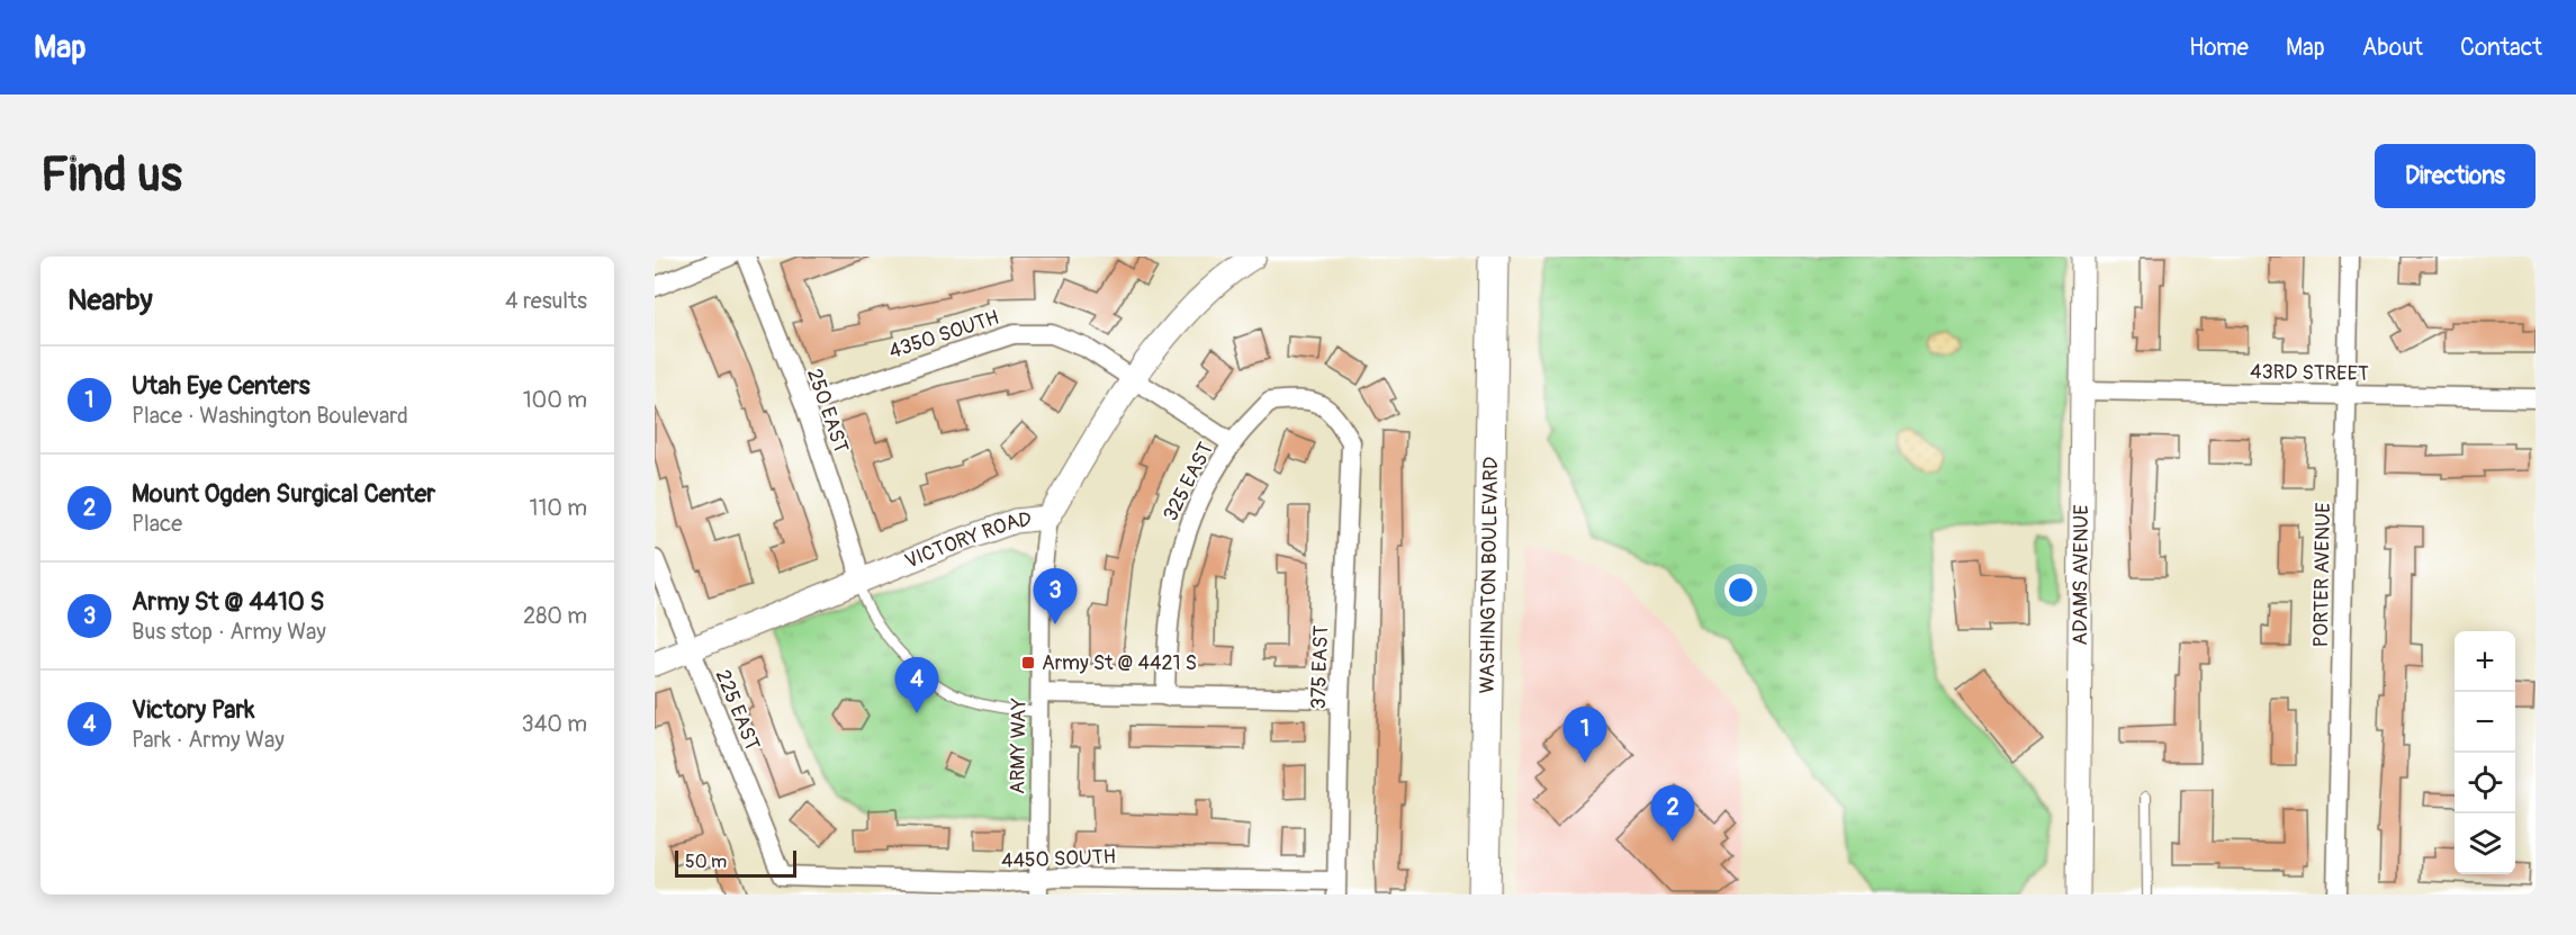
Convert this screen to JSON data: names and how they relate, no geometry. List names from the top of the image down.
{
  "streets": {
    "main road": ["WASHINGTON BOULEVARD"],
    "street": [
      "4350 SOUTH",
      "43RD STREET",
      "250 EAST",
      "325 EAST",
      "VICTORY ROAD",
      "PORTER AVENUE",
      "ADAMS AVENUE",
      "375 EAST",
      "225 EAST",
      "ARMY WAY",
      "4450 SOUTH"
    ]
  },
  "crossings": [
    ["4350 SOUTH", "250 EAST"],
    ["4350 SOUTH", "325 EAST"],
    ["4350 SOUTH", "VICTORY ROAD"],
    ["43RD STREET", "PORTER AVENUE"],
    ["43RD STREET", "ADAMS AVENUE"],
    ["250 EAST", "VICTORY ROAD"],
    ["325 EAST", "375 EAST"],
    ["VICTORY ROAD", "225 EAST"],
    ["VICTORY ROAD", "ARMY WAY"],
    ["375 EAST", "4450 SOUTH"],
    ["225 EAST", "4450 SOUTH"],
    ["ARMY WAY", "4450 SOUTH"]
  ],
  "places": {
    "transit": ["Army St @ 4421 S"]
  },
  "scale_bar": "50 m",
  "page": {
    "header": "Map",
    "nav": [
      "Home",
      "Map",
      "About",
      "Contact"
    ],
    "buttons": "Directions",
    "title": "Find us",
    "heading": ["Nearby", "4 results"],
    "list": [
      {
        "mark": "1",
        "name": "Utah Eye Centers",
        "note": "Place · Washington Boulevard",
        "value": "100 m"
      },
      {
        "mark": "2",
        "name": "Mount Ogden Surgical Center",
        "note": "Place",
        "value": "110 m"
      },
      {
        "mark": "3",
        "name": "Army St @ 4410 S",
        "note": "Bus stop · Army Way",
        "value": "280 m"
      },
      {
        "mark": "4",
        "name": "Victory Park",
        "note": "Park · Army Way",
        "value": "340 m"
      }
    ],
    "pins": [
      "3",
      "4",
      "1",
      "2"
    ],
    "map_buttons": ["+", "−"],
    "scale": "50 m"
  }
}
